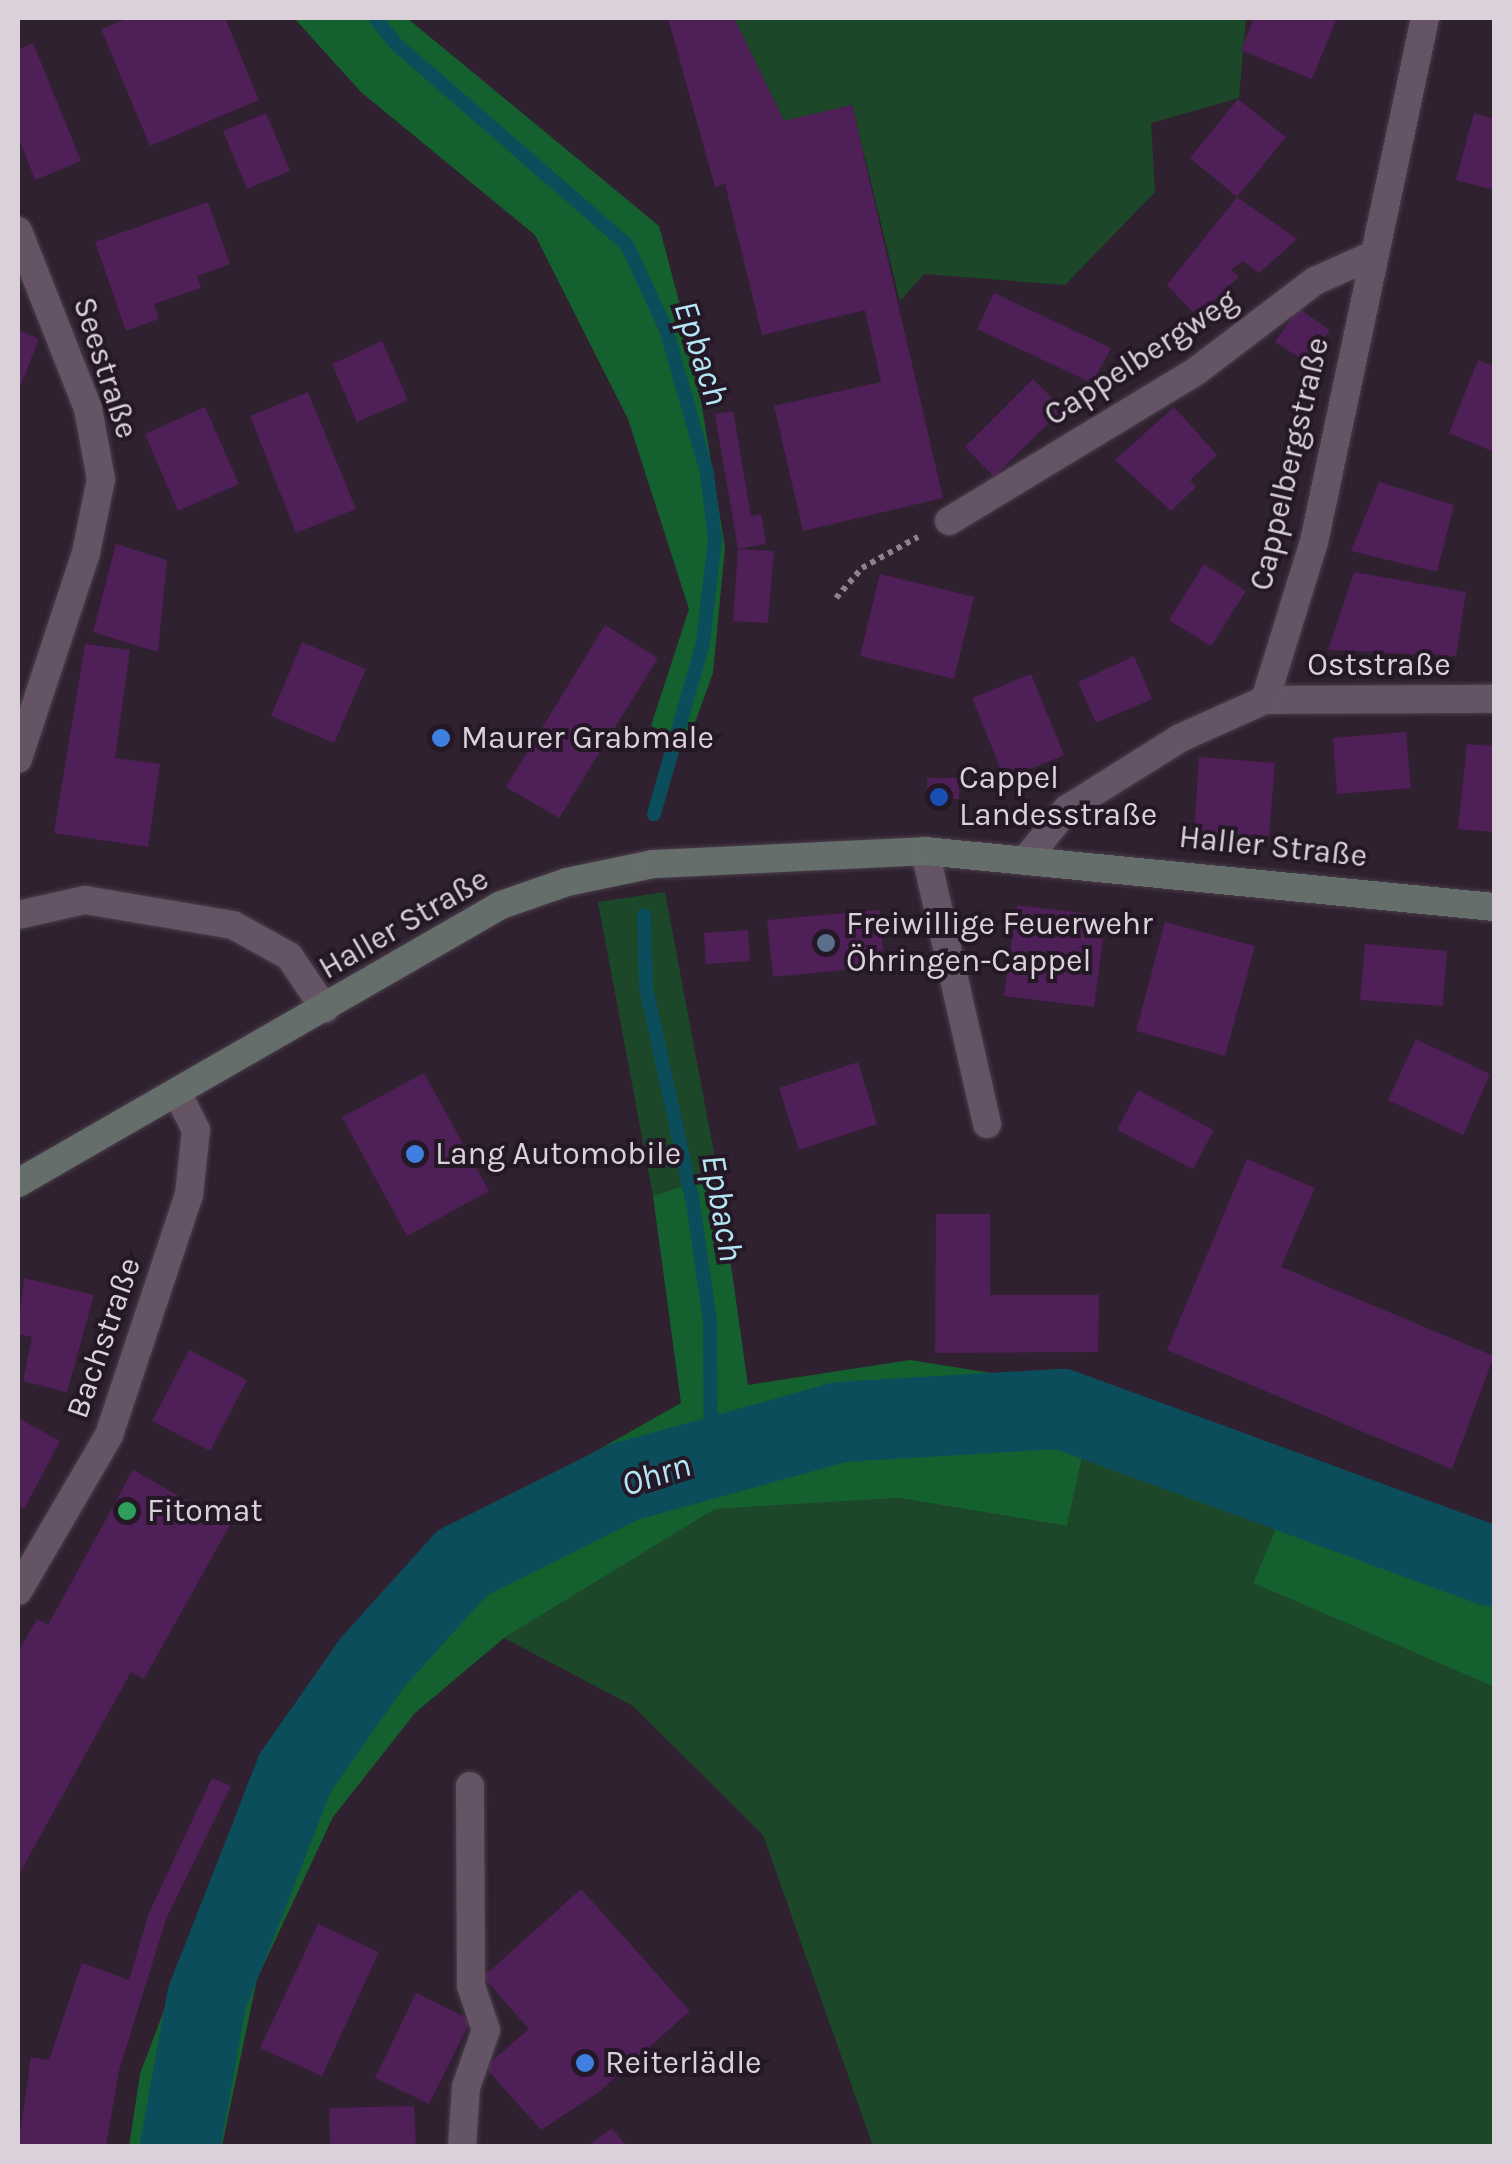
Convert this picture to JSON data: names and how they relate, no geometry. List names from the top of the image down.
{
  "streets": {
    "main road": ["Haller Straße"],
    "street": [
      "Cappelbergweg",
      "Seestraße",
      "Cappelbergstraße",
      "Oststraße",
      "Bachstraße"
    ]
  },
  "crossings": [
    ["Cappelbergweg", "Cappelbergstraße"],
    ["Cappelbergstraße", "Oststraße"],
    ["Haller Straße", "Bachstraße"]
  ],
  "water": ["Epbach", "Ohrn"],
  "places": [
    "Maurer Grabmale",
    "Cappel Landesstraße",
    "Freiwillige Feuerwehr Öhringen-Cappel",
    "Lang Automobile",
    "Fitomat",
    "Reiterlädle"
  ]
}
